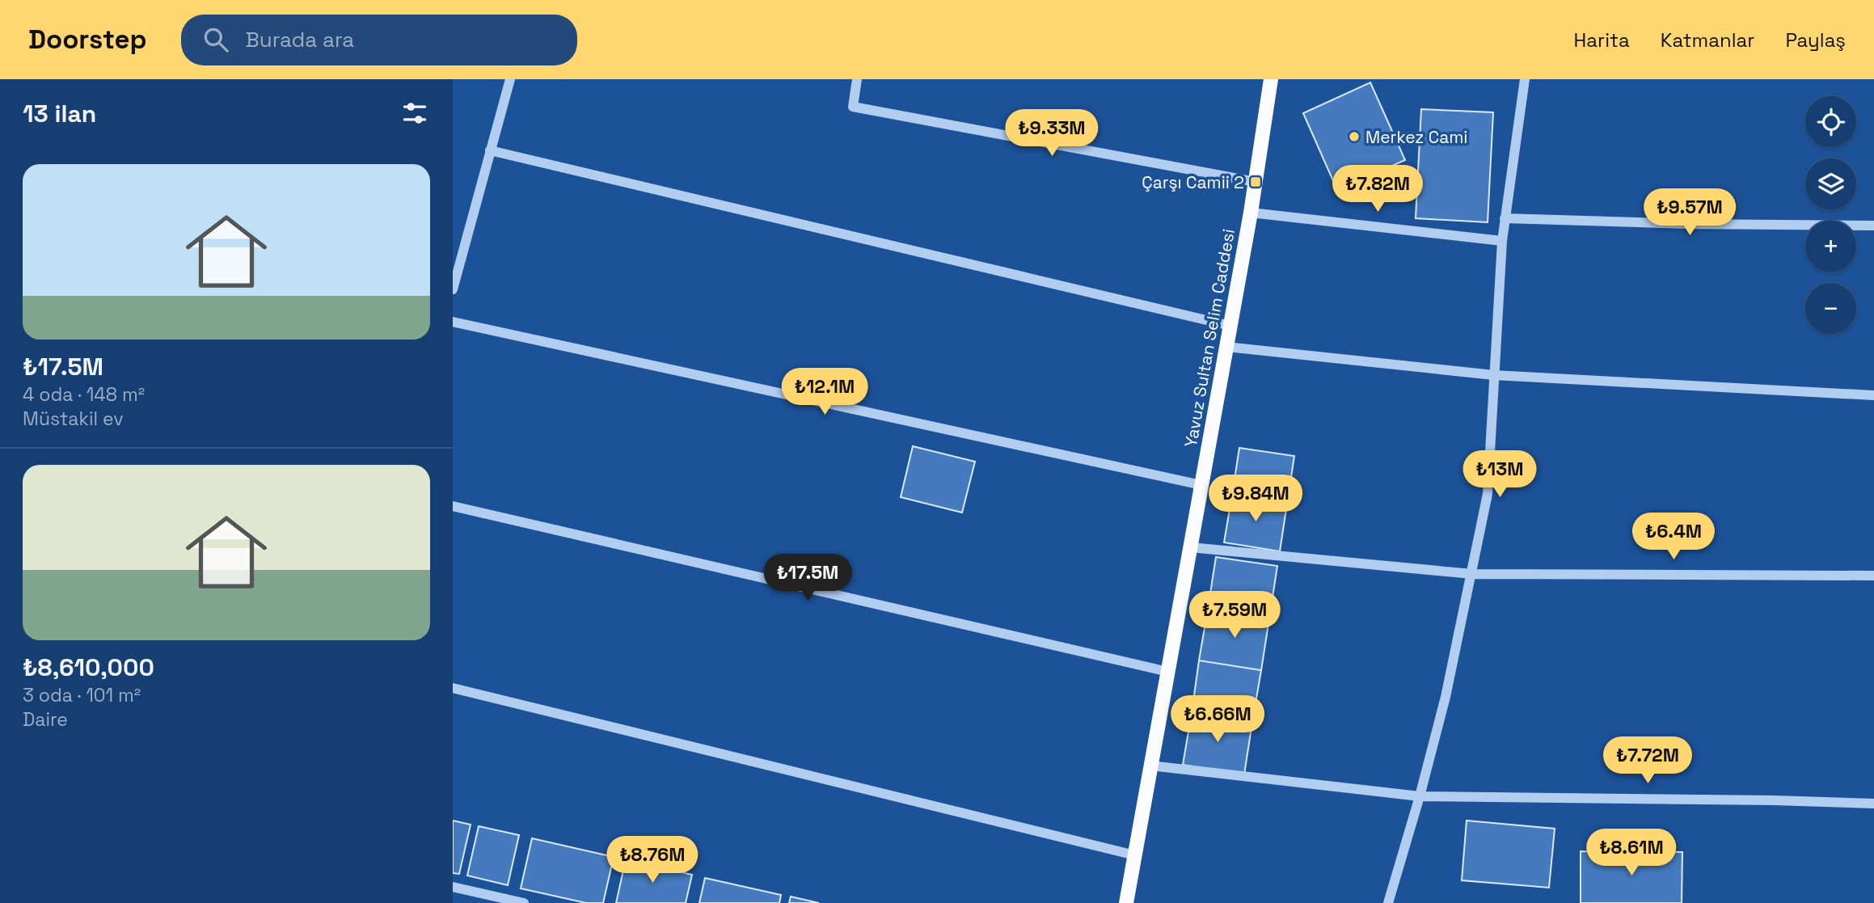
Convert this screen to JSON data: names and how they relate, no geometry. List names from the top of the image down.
{
  "streets": {
    "main road": ["Yavuz Sultan Selim Caddesi"]
  },
  "places": {
    "other": ["Merkez Cami"],
    "transit": ["Çarşı Camii 2"]
  },
  "page": {
    "header": "Doorstep",
    "search": "Burada ara",
    "nav": ["Harita", "Katmanlar", "Paylaş"],
    "heading": "13 ilan",
    "map_buttons": ["+", "−"],
    "price": [
      "₺9.33M",
      "₺7.82M",
      "₺9.57M",
      "₺12.1M",
      "₺13M",
      "₺9.84M",
      "₺6.4M",
      "₺17.5M",
      "₺7.59M",
      "₺6.66M",
      "₺7.72M",
      "₺8.61M",
      "₺8.76M"
    ],
    "list": [
      {
        "name": "₺17.5M",
        "note": "4 oda · 148 m² · Müstakil ev"
      },
      {
        "name": "₺8,610,000",
        "note": "3 oda · 101 m² · Daire"
      }
    ]
  }
}
